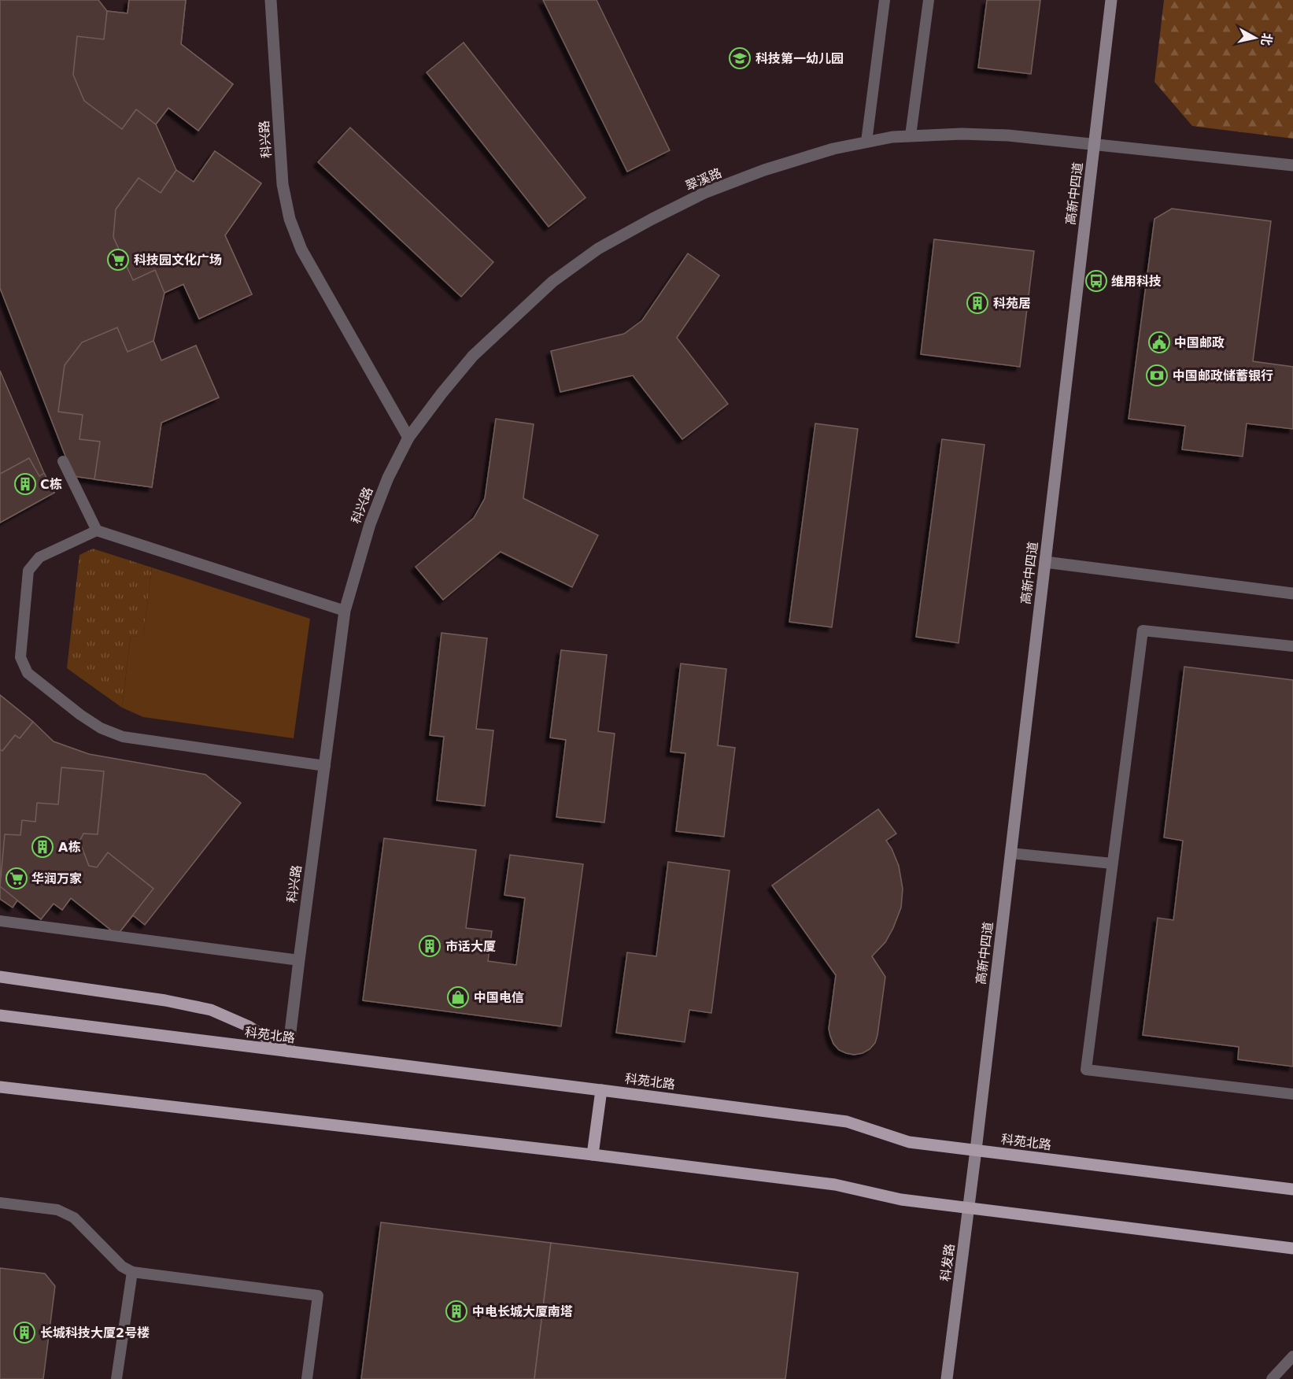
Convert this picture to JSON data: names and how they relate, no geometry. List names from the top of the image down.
{
  "streets": {
    "main road": ["高新中四道", "科苑北路", "科发路"],
    "street": ["科兴路", "翠溪路"]
  },
  "crossings": [
    ["科兴路", "翠溪路"],
    ["科兴路", "科苑北路"],
    ["翠溪路", "高新中四道"],
    ["高新中四道", "科苑北路"],
    ["高新中四道", "科发路"],
    ["科苑北路", "科发路"]
  ],
  "places": {
    "school or university": ["科技第一幼儿园"],
    "supermarket": ["科技园文化广场", "华润万家"],
    "bus stop": ["维用科技"],
    "building": [
      "科苑居",
      "C栋",
      "A栋",
      "市话大厦",
      "中电长城大厦南塔",
      "长城科技大厦2号楼"
    ],
    "public building": ["中国邮政"],
    "bank": ["中国邮政储蓄银行"],
    "shop": ["中国电信"]
  },
  "north": "right"
}
